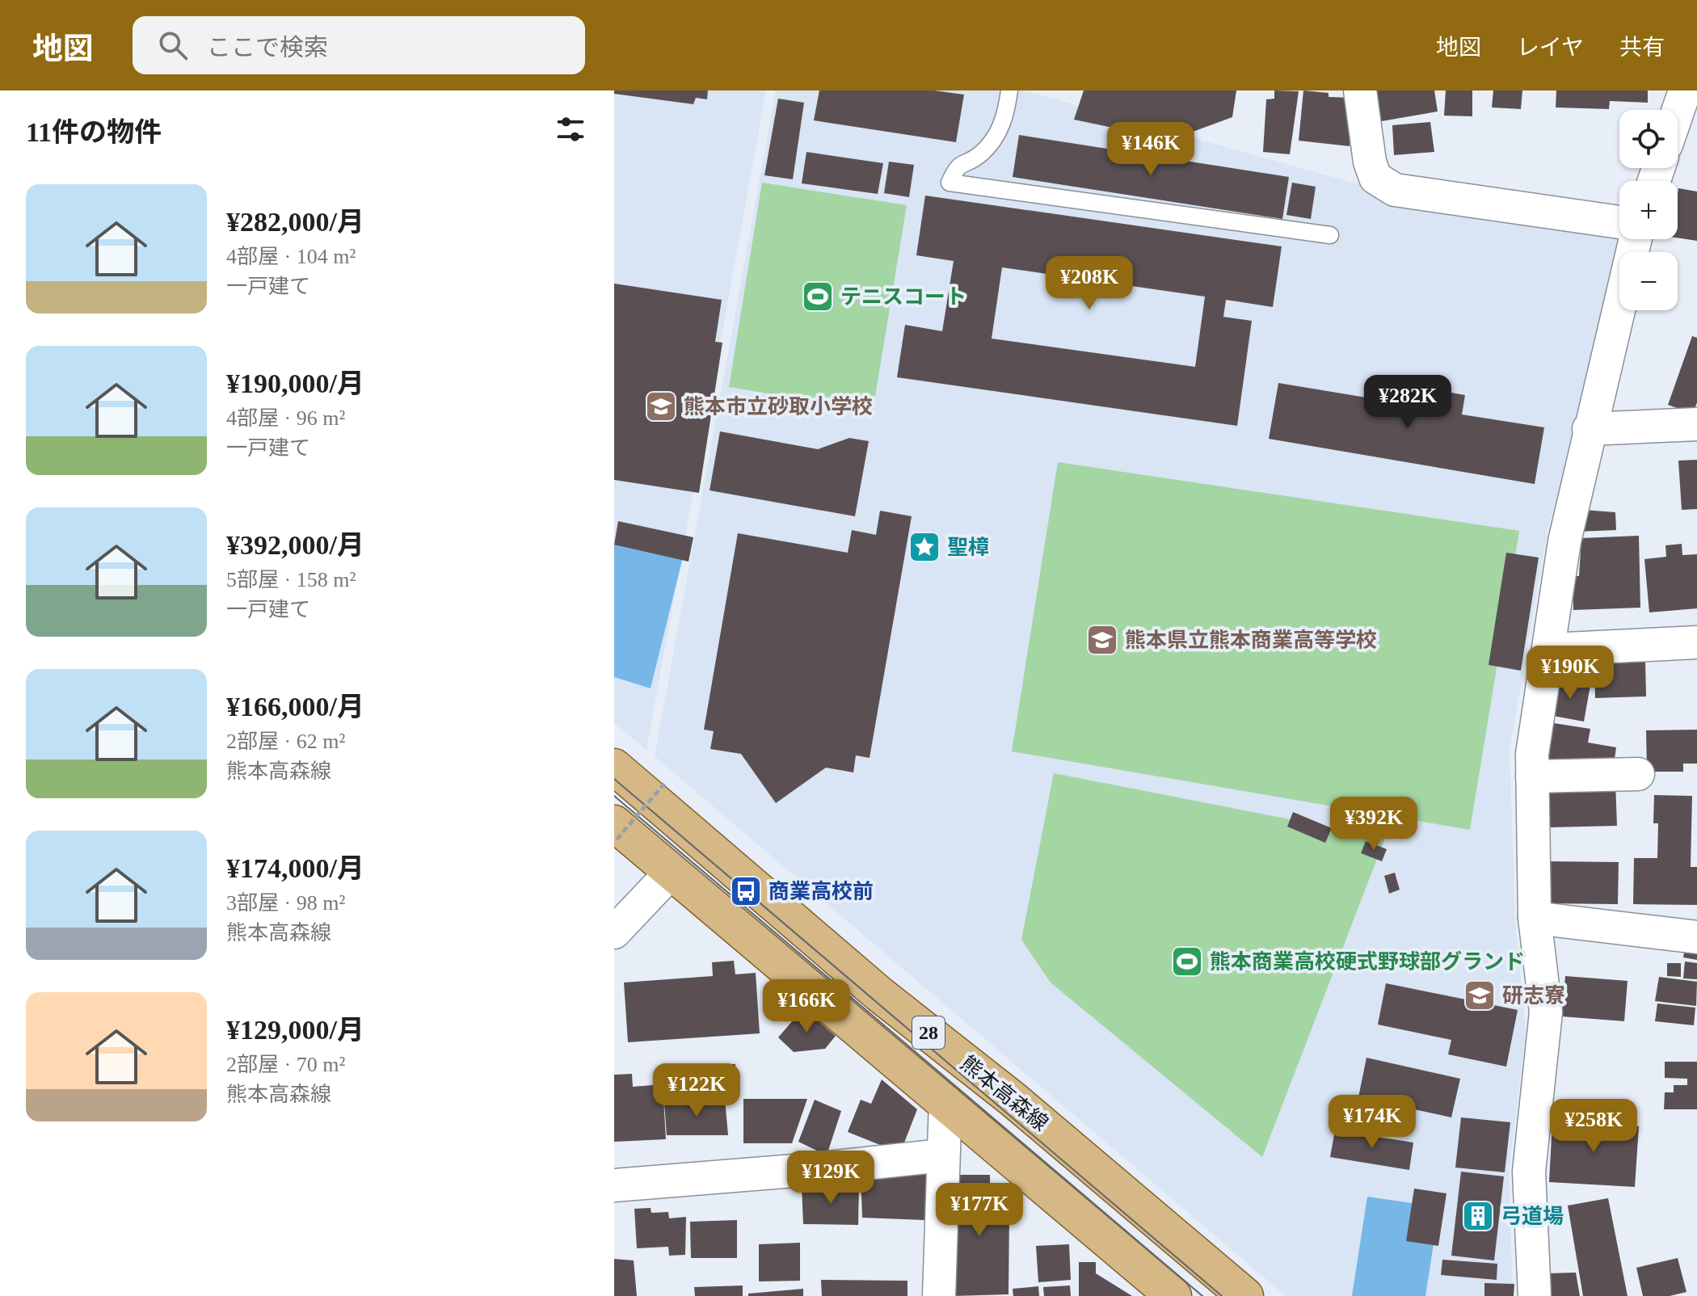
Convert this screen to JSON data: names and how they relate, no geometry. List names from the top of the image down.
{
  "streets": {
    "main road": ["28", "熊本高森線"]
  },
  "places": {
    "sports": ["テニスコート", "熊本商業高校硬式野球部グランド"],
    "school or university": ["熊本市立砂取小学校", "熊本県立熊本商業高等学校", "研志寮"],
    "place": ["聖樟"],
    "bus stop": ["商業高校前"],
    "building": ["弓道場"]
  },
  "page": {
    "header": "地図",
    "search": "ここで検索",
    "nav": ["地図", "レイヤ", "共有"],
    "heading": "11件の物件",
    "map_buttons": ["+", "−"],
    "price": [
      "¥146K",
      "¥208K",
      "¥282K",
      "¥190K",
      "¥392K",
      "¥166K",
      "¥122K",
      "¥174K",
      "¥258K",
      "¥129K",
      "¥177K"
    ],
    "list": [
      {
        "name": "¥282,000/月",
        "note": "4部屋 · 104 m² · 一戸建て"
      },
      {
        "name": "¥190,000/月",
        "note": "4部屋 · 96 m² · 一戸建て"
      },
      {
        "name": "¥392,000/月",
        "note": "5部屋 · 158 m² · 一戸建て"
      },
      {
        "name": "¥166,000/月",
        "note": "2部屋 · 62 m² · 熊本高森線"
      },
      {
        "name": "¥174,000/月",
        "note": "3部屋 · 98 m² · 熊本高森線"
      },
      {
        "name": "¥129,000/月",
        "note": "2部屋 · 70 m² · 熊本高森線"
      }
    ]
  }
}
